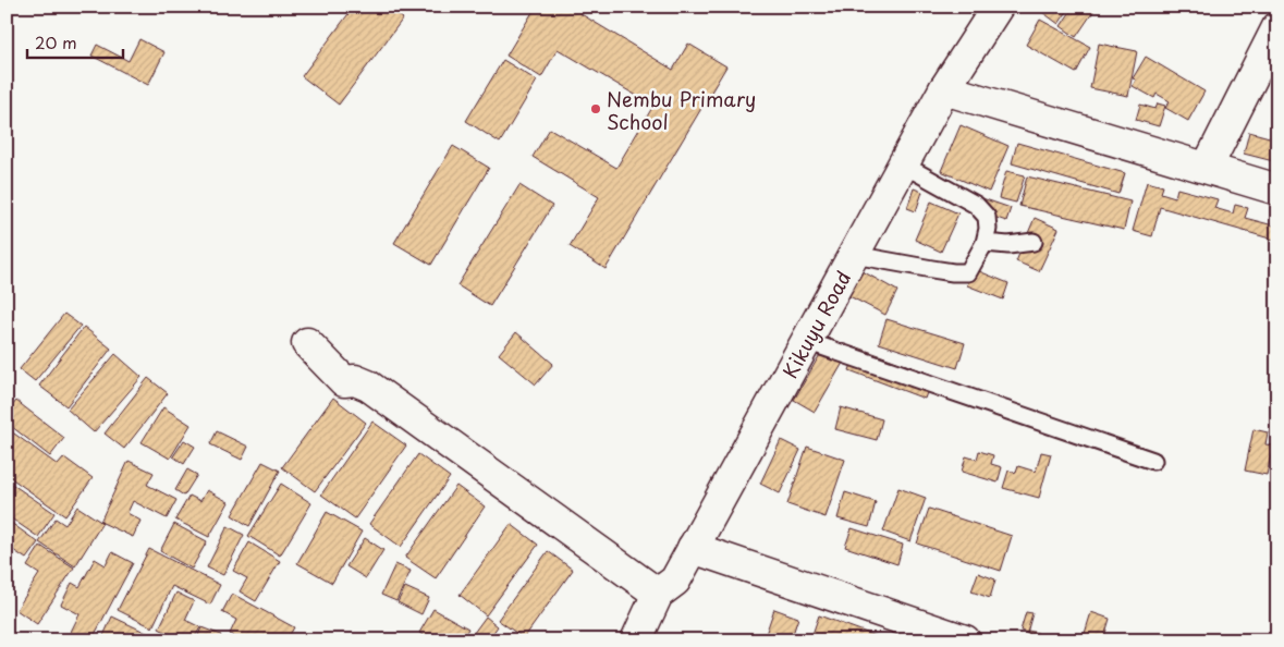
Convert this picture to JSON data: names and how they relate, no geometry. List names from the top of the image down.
{
  "streets": {
    "street": ["Kikuyu Road"]
  },
  "places": ["Nembu Primary School"],
  "scale_bar": "20 m"
}
